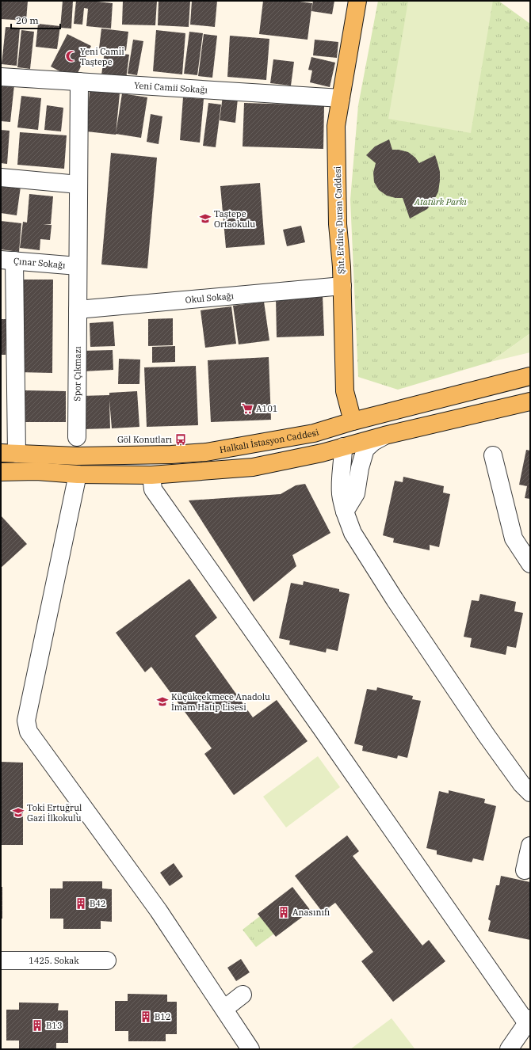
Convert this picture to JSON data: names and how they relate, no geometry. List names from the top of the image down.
{
  "streets": {
    "main road": ["Şht. Erdinç Duran Caddesi", "Halkalı İstasyon Caddesi"],
    "street": [
      "Yeni Camii Sokağı",
      "Çınar Sokağı",
      "Okul Sokağı",
      "Spor Çıkmazı",
      "1425. Sokak"
    ]
  },
  "crossings": [
    ["Yeni Camii Sokağı", "Şht. Erdinç Duran Caddesi"],
    ["Yeni Camii Sokağı", "Spor Çıkmazı"],
    ["Şht. Erdinç Duran Caddesi", "Okul Sokağı"],
    ["Şht. Erdinç Duran Caddesi", "Halkalı İstasyon Caddesi"],
    ["Çınar Sokağı", "Spor Çıkmazı"],
    ["Okul Sokağı", "Spor Çıkmazı"]
  ],
  "parks": ["Atatürk Parkı"],
  "places": {
    "mosque": ["Yeni Camii Taştepe"],
    "school or university": ["Taştepe Ortaokulu", "Küçükçekmece Anadolu İmam Hatip Lisesi", "Toki Ertuğrul Gazi İlkokulu"],
    "supermarket": ["A101"],
    "bus stop": ["Göl Konutları"],
    "building": [
      "B42",
      "Anasınıfı",
      "B12",
      "B13"
    ]
  },
  "scale_bar": "20 m"
}
